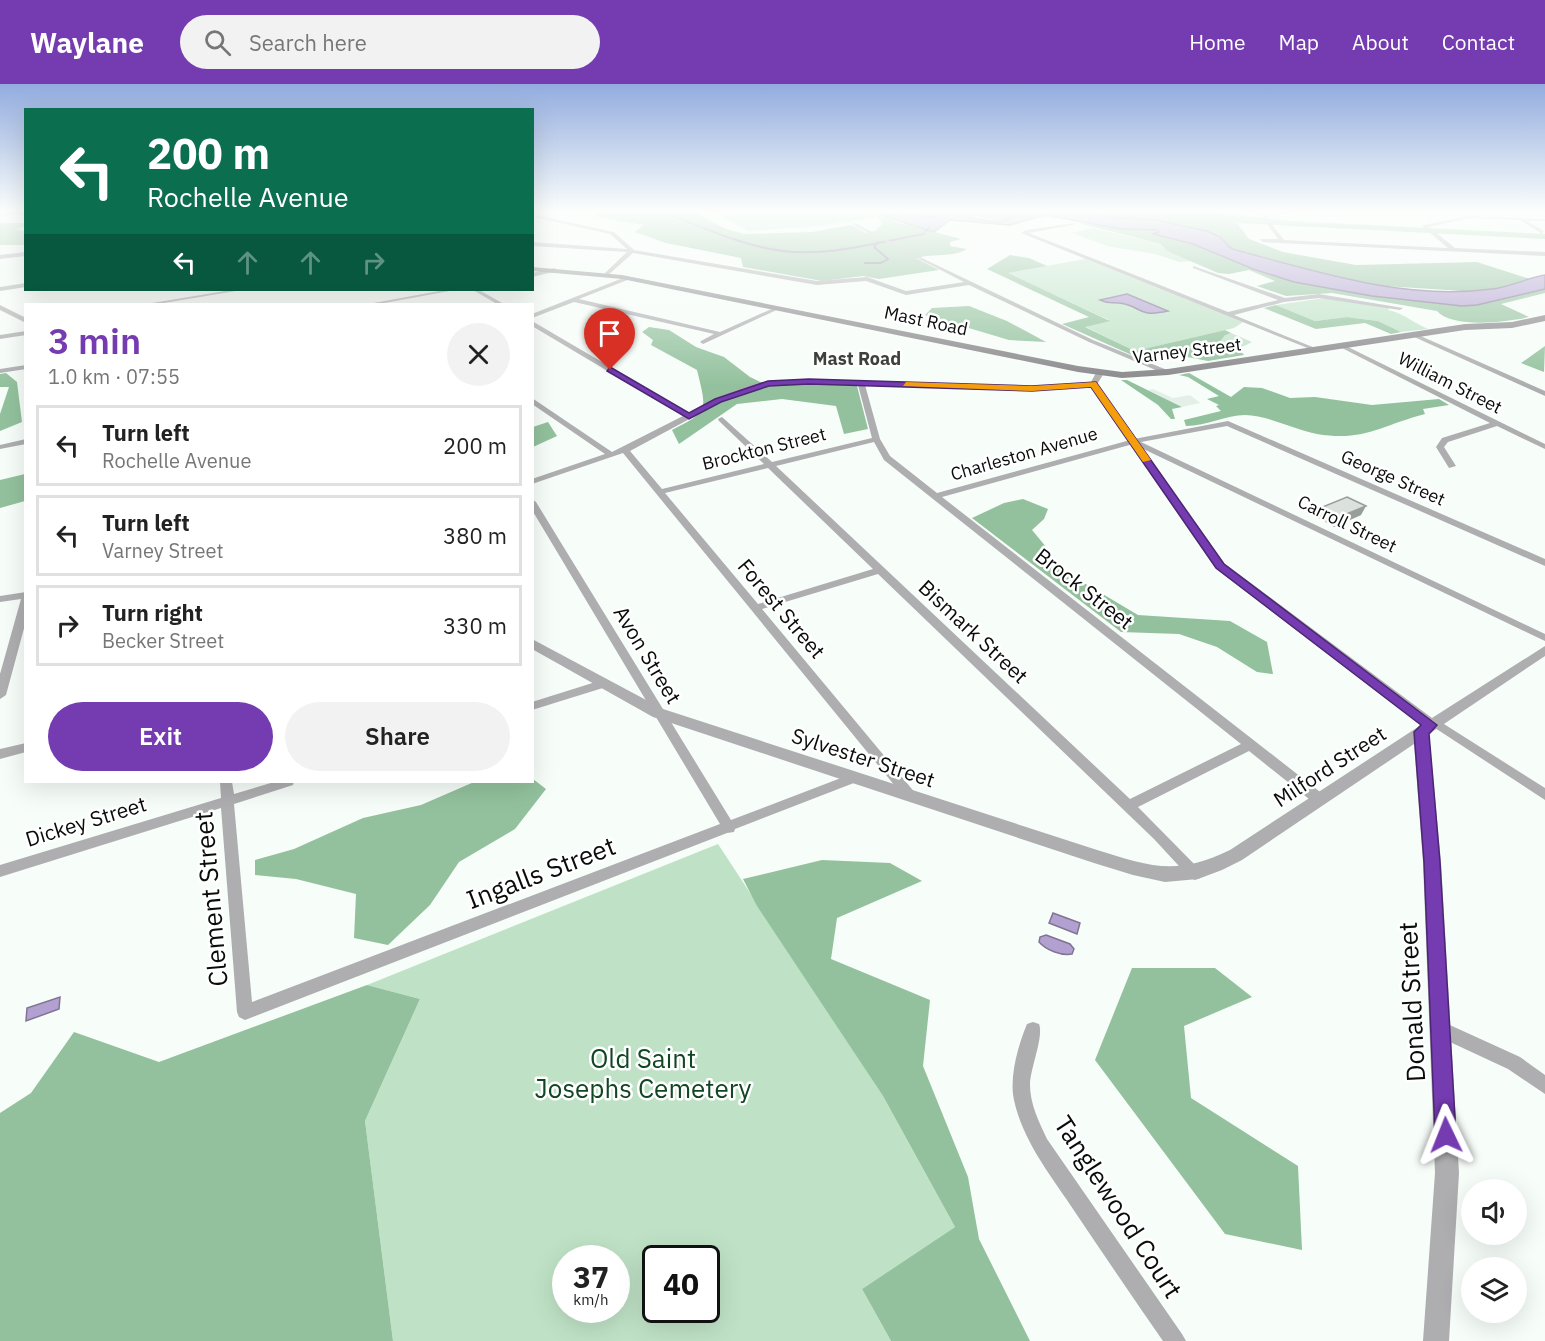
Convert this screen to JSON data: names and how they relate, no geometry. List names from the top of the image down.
{
  "streets": {
    "main road": ["Mast Road", "Varney Street"],
    "street": [
      "William Street",
      "Brockton Street",
      "Charleston Avenue",
      "George Street",
      "Carroll Street",
      "Brock Street",
      "Forest Street",
      "Bismark Street",
      "Avon Street",
      "Sylvester Street",
      "Milford Street",
      "Dickey Street",
      "Ingalls Street",
      "Clement Street",
      "Donald Street",
      "Tanglewood Court"
    ]
  },
  "crossings": [
    ["Mast Road", "Varney Street"],
    ["Varney Street", "William Street"],
    ["Varney Street", "Brock Street"],
    ["Varney Street", "Forest Street"],
    ["Brockton Street", "Brock Street"],
    ["Brockton Street", "Forest Street"],
    ["Brockton Street", "Bismark Street"],
    ["Charleston Avenue", "George Street"],
    ["Charleston Avenue", "Carroll Street"],
    ["Charleston Avenue", "Brock Street"],
    ["Brock Street", "Milford Street"],
    ["Forest Street", "Sylvester Street"],
    ["Bismark Street", "Sylvester Street"],
    ["Bismark Street", "Milford Street"],
    ["Avon Street", "Sylvester Street"],
    ["Avon Street", "Ingalls Street"],
    ["Sylvester Street", "Milford Street"],
    ["Sylvester Street", "Ingalls Street"],
    ["Milford Street", "Donald Street"],
    ["Dickey Street", "Clement Street"],
    ["Ingalls Street", "Clement Street"]
  ],
  "districts": ["Mast Road"],
  "parks": ["Old Saint Josephs Cemetery"],
  "page": {
    "header": "Waylane",
    "search": "Search here",
    "nav": [
      "Home",
      "Map",
      "About",
      "Contact"
    ],
    "turn": ["200 m", "Rochelle Avenue"],
    "heading": ["3 min", "1.0 km · 07:55"],
    "list": [
      {
        "name": "Turn left",
        "note": "Rochelle Avenue",
        "value": "200 m"
      },
      {
        "name": "Turn left",
        "note": "Varney Street",
        "value": "380 m"
      },
      {
        "name": "Turn right",
        "note": "Becker Street",
        "value": "330 m"
      }
    ],
    "buttons": ["Exit", "Share"],
    "speed": "37 km/h",
    "limit": "40"
  }
}
